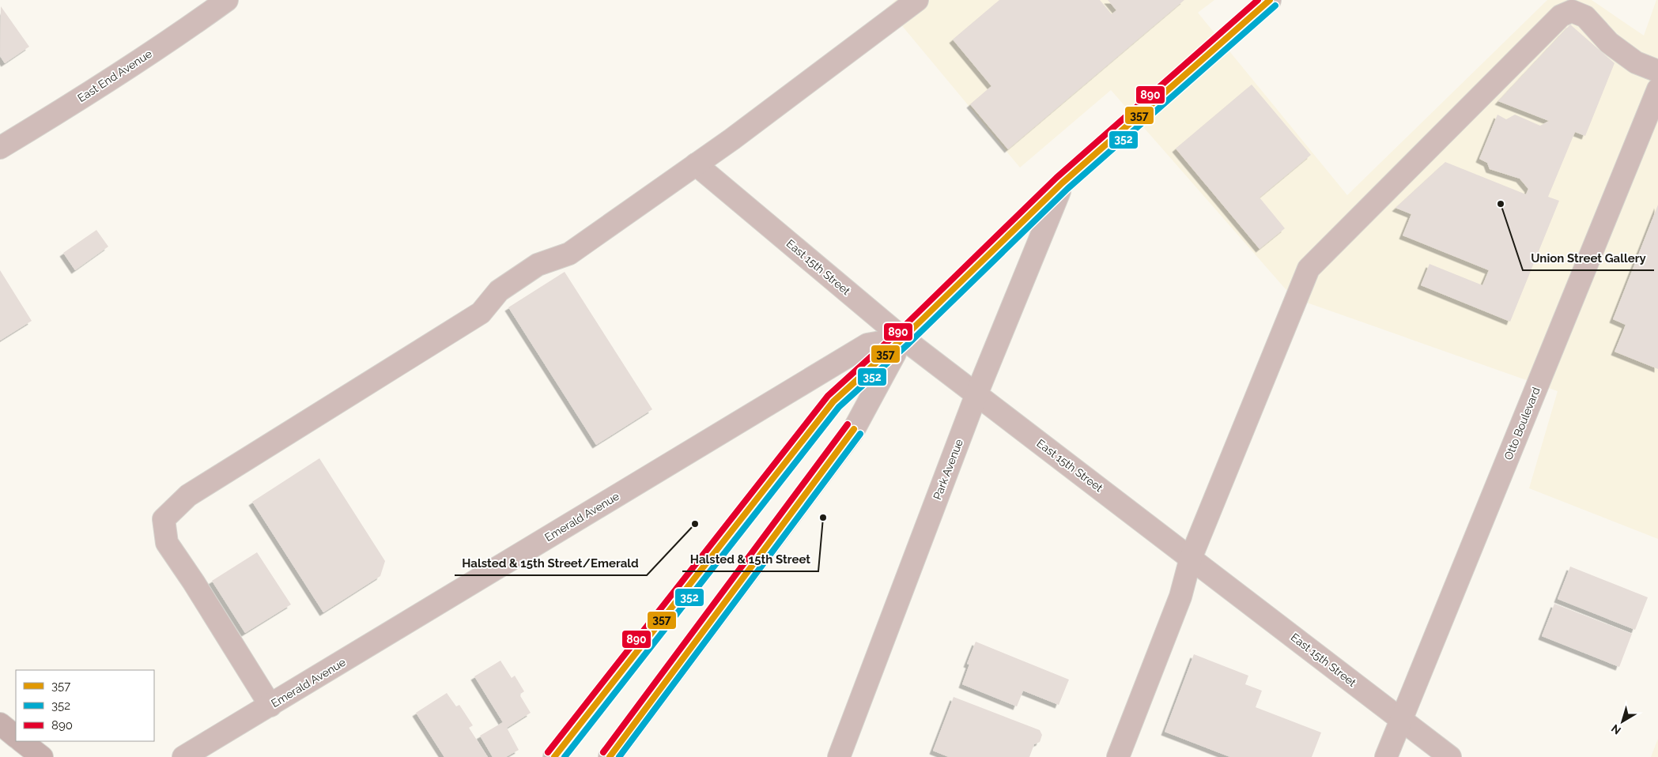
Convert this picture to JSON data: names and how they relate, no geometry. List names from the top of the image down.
{
  "streets": {
    "street": [
      "East End Avenue",
      "East 15th Street",
      "Otto Boulevard",
      "Park Avenue",
      "Emerald Avenue"
    ]
  },
  "crossings": [
    ["East 15th Street", "Otto Boulevard"],
    ["East 15th Street", "Park Avenue"],
    ["East 15th Street", "Emerald Avenue"]
  ],
  "places": ["Union Street Gallery", "Halsted & 15th Street", "Halsted & 15th Street/Emerald"],
  "lines": ["transit line 357", "transit line 890", "transit line 352"],
  "legend": ["357", "352", "890"],
  "north": "bottom left"
}
